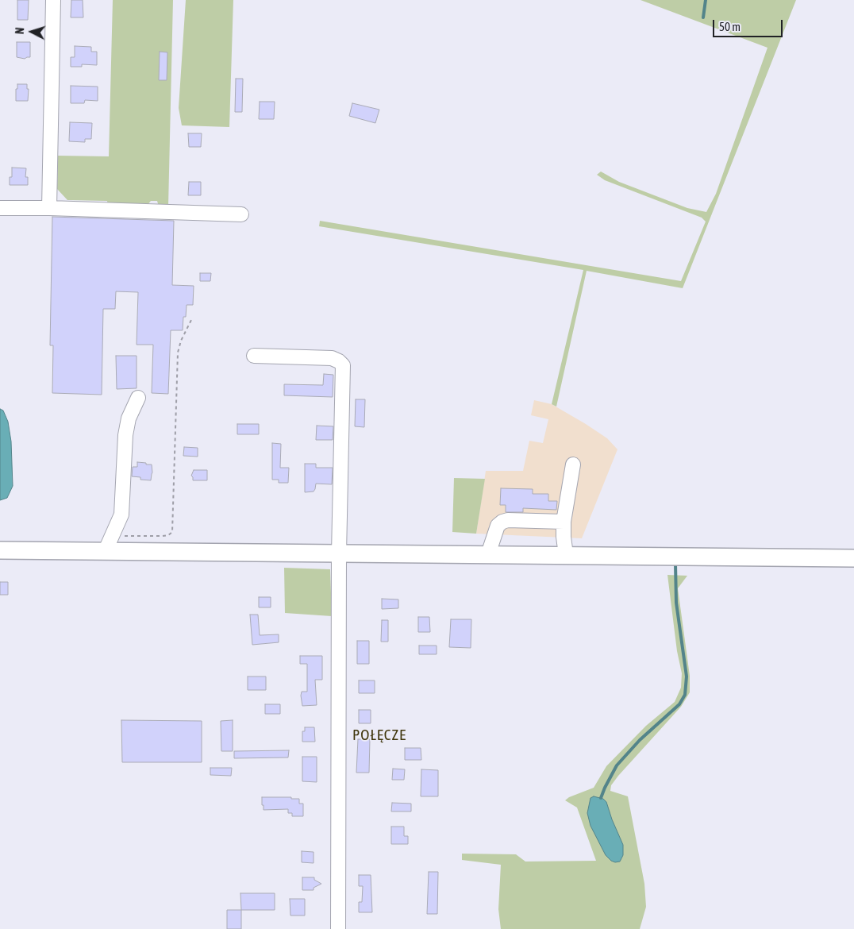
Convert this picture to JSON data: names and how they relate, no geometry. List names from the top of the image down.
{
  "districts": ["POŁĘCZE"],
  "scale_bar": "50 m",
  "north": "left"
}
